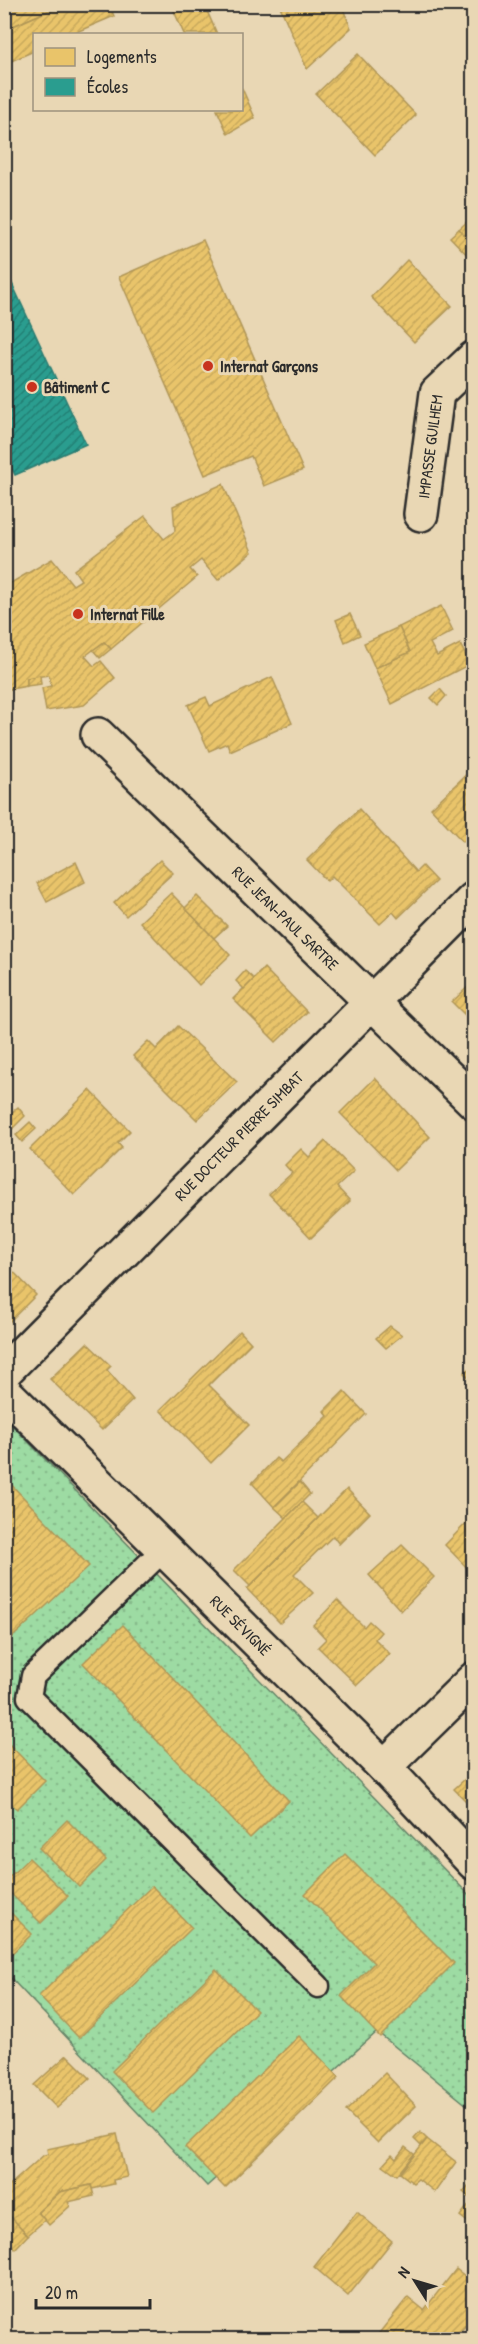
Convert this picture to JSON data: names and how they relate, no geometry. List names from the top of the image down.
{
  "streets": {
    "street": [
      "IMPASSE GUILHEM",
      "RUE JEAN-PAUL SARTRE",
      "RUE DOCTEUR PIERRE SIMBAT",
      "RUE SÉVIGNÉ"
    ]
  },
  "crossings": [
    ["RUE JEAN-PAUL SARTRE", "RUE DOCTEUR PIERRE SIMBAT"]
  ],
  "places": ["Internat Garçons", "Bâtiment C", "Internat Fille"],
  "legend": ["Logements", "Écoles"],
  "scale_bar": "20 m",
  "north": "top left"
}
